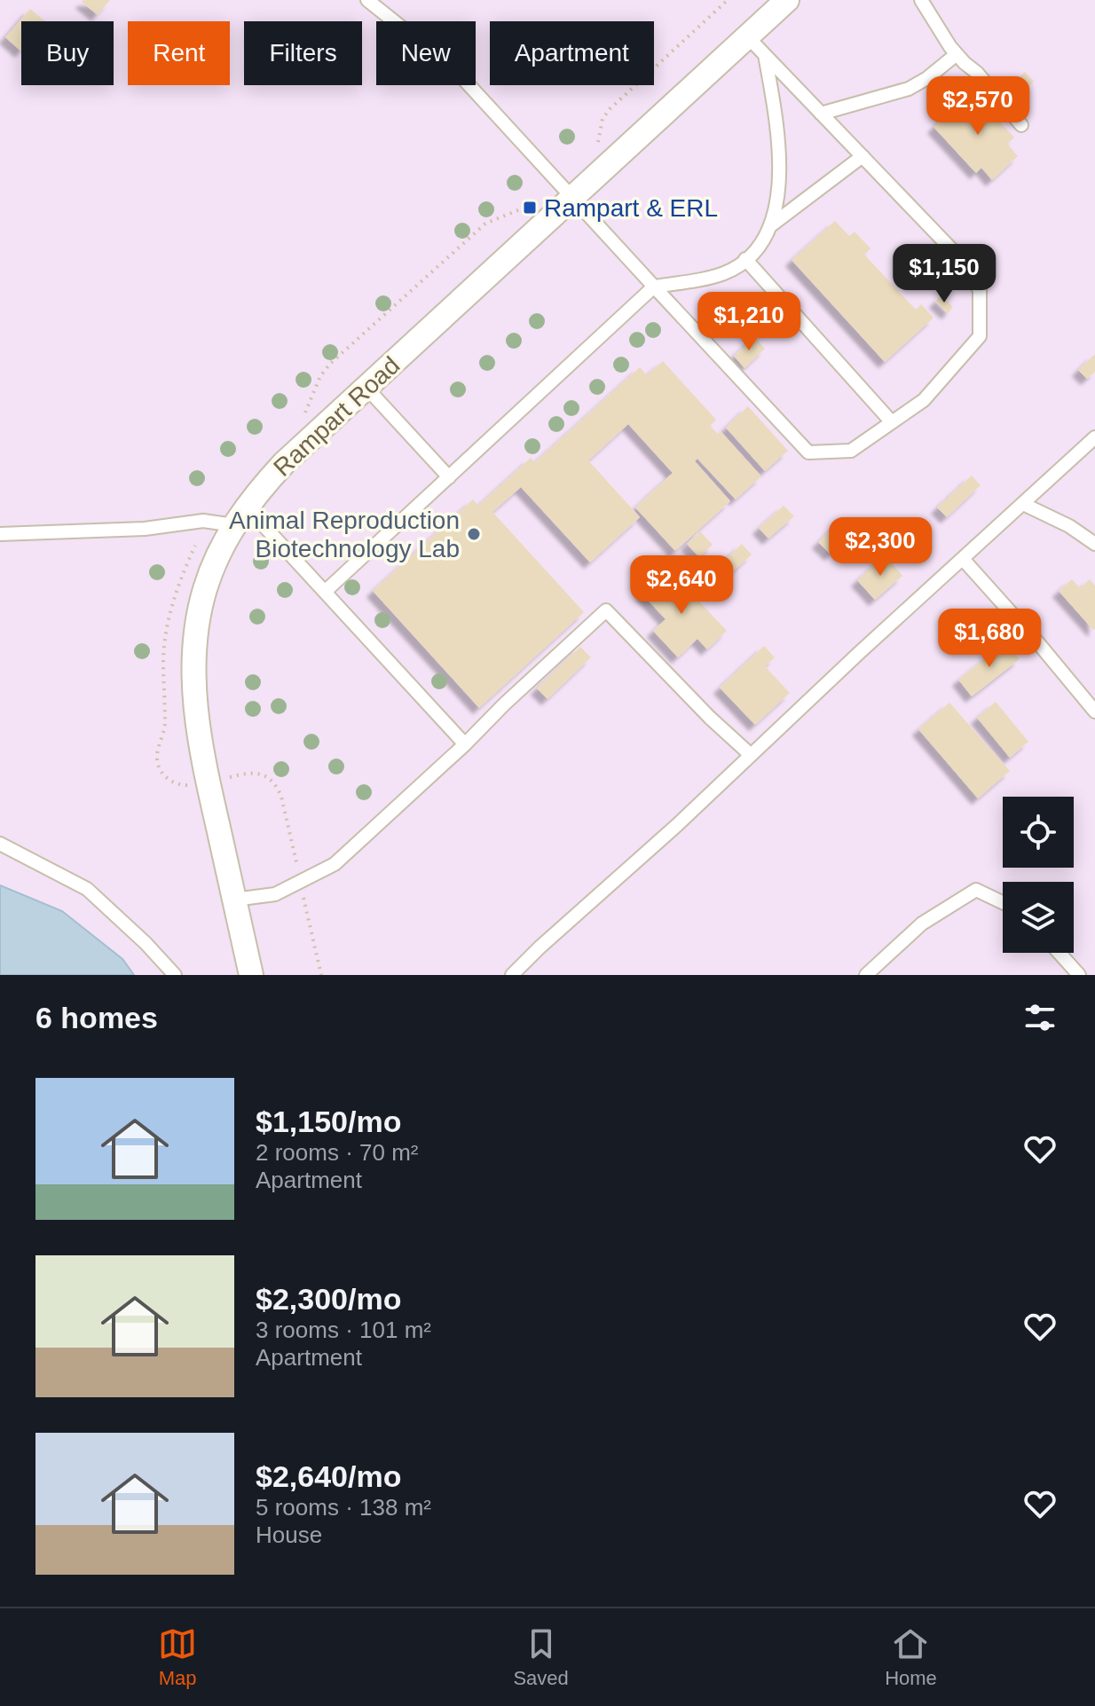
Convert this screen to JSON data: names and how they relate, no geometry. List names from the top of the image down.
{
  "streets": {
    "street": ["Rampart Road"]
  },
  "places": {
    "transit": ["Rampart & ERL"],
    "other": ["Animal Reproduction Biotechnology Lab"]
  },
  "page": {
    "chip": [
      "Buy",
      "Rent",
      "Filters",
      "New",
      "Apartment"
    ],
    "price": [
      "$2,570",
      "$1,150",
      "$1,210",
      "$2,300",
      "$2,640",
      "$1,680"
    ],
    "heading": "6 homes",
    "list": [
      {
        "name": "$1,150/mo",
        "note": "2 rooms · 70 m² · Apartment"
      },
      {
        "name": "$2,300/mo",
        "note": "3 rooms · 101 m² · Apartment"
      },
      {
        "name": "$2,640/mo",
        "note": "5 rooms · 138 m² · House"
      }
    ],
    "tabs": ["Map", "Saved", "Home"]
  }
}
